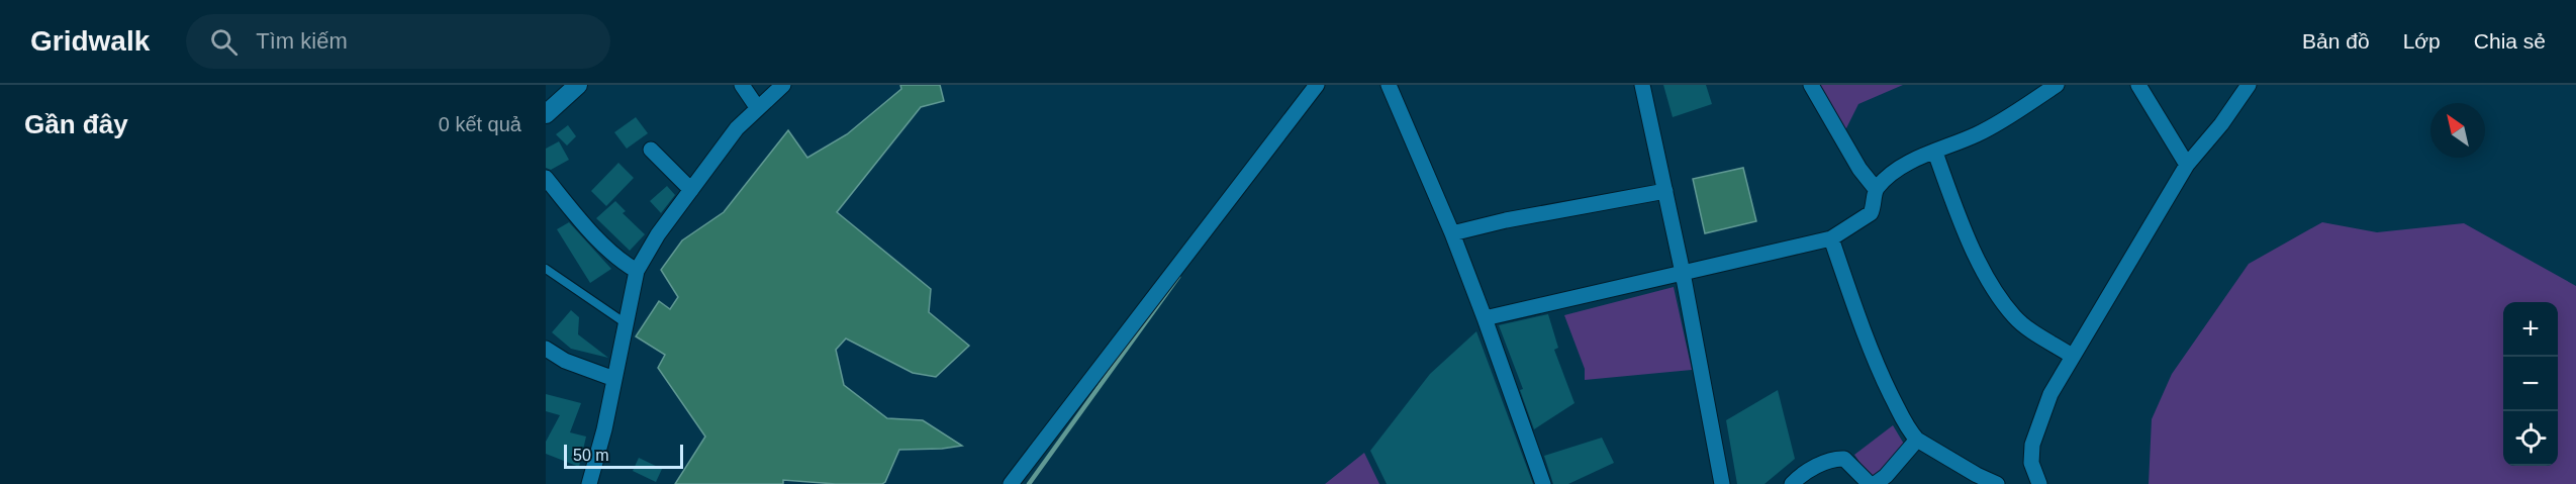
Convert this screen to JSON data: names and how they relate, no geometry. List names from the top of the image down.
{
  "scale_bar": "50 m",
  "north": "top left",
  "page": {
    "header": "Gridwalk",
    "search": "Tìm kiếm",
    "nav": ["Bản đồ", "Lớp", "Chia sẻ"],
    "heading": ["Gần đây", "0 kết quả"],
    "map_buttons": ["+", "−"],
    "scale": "50 m"
  }
}
